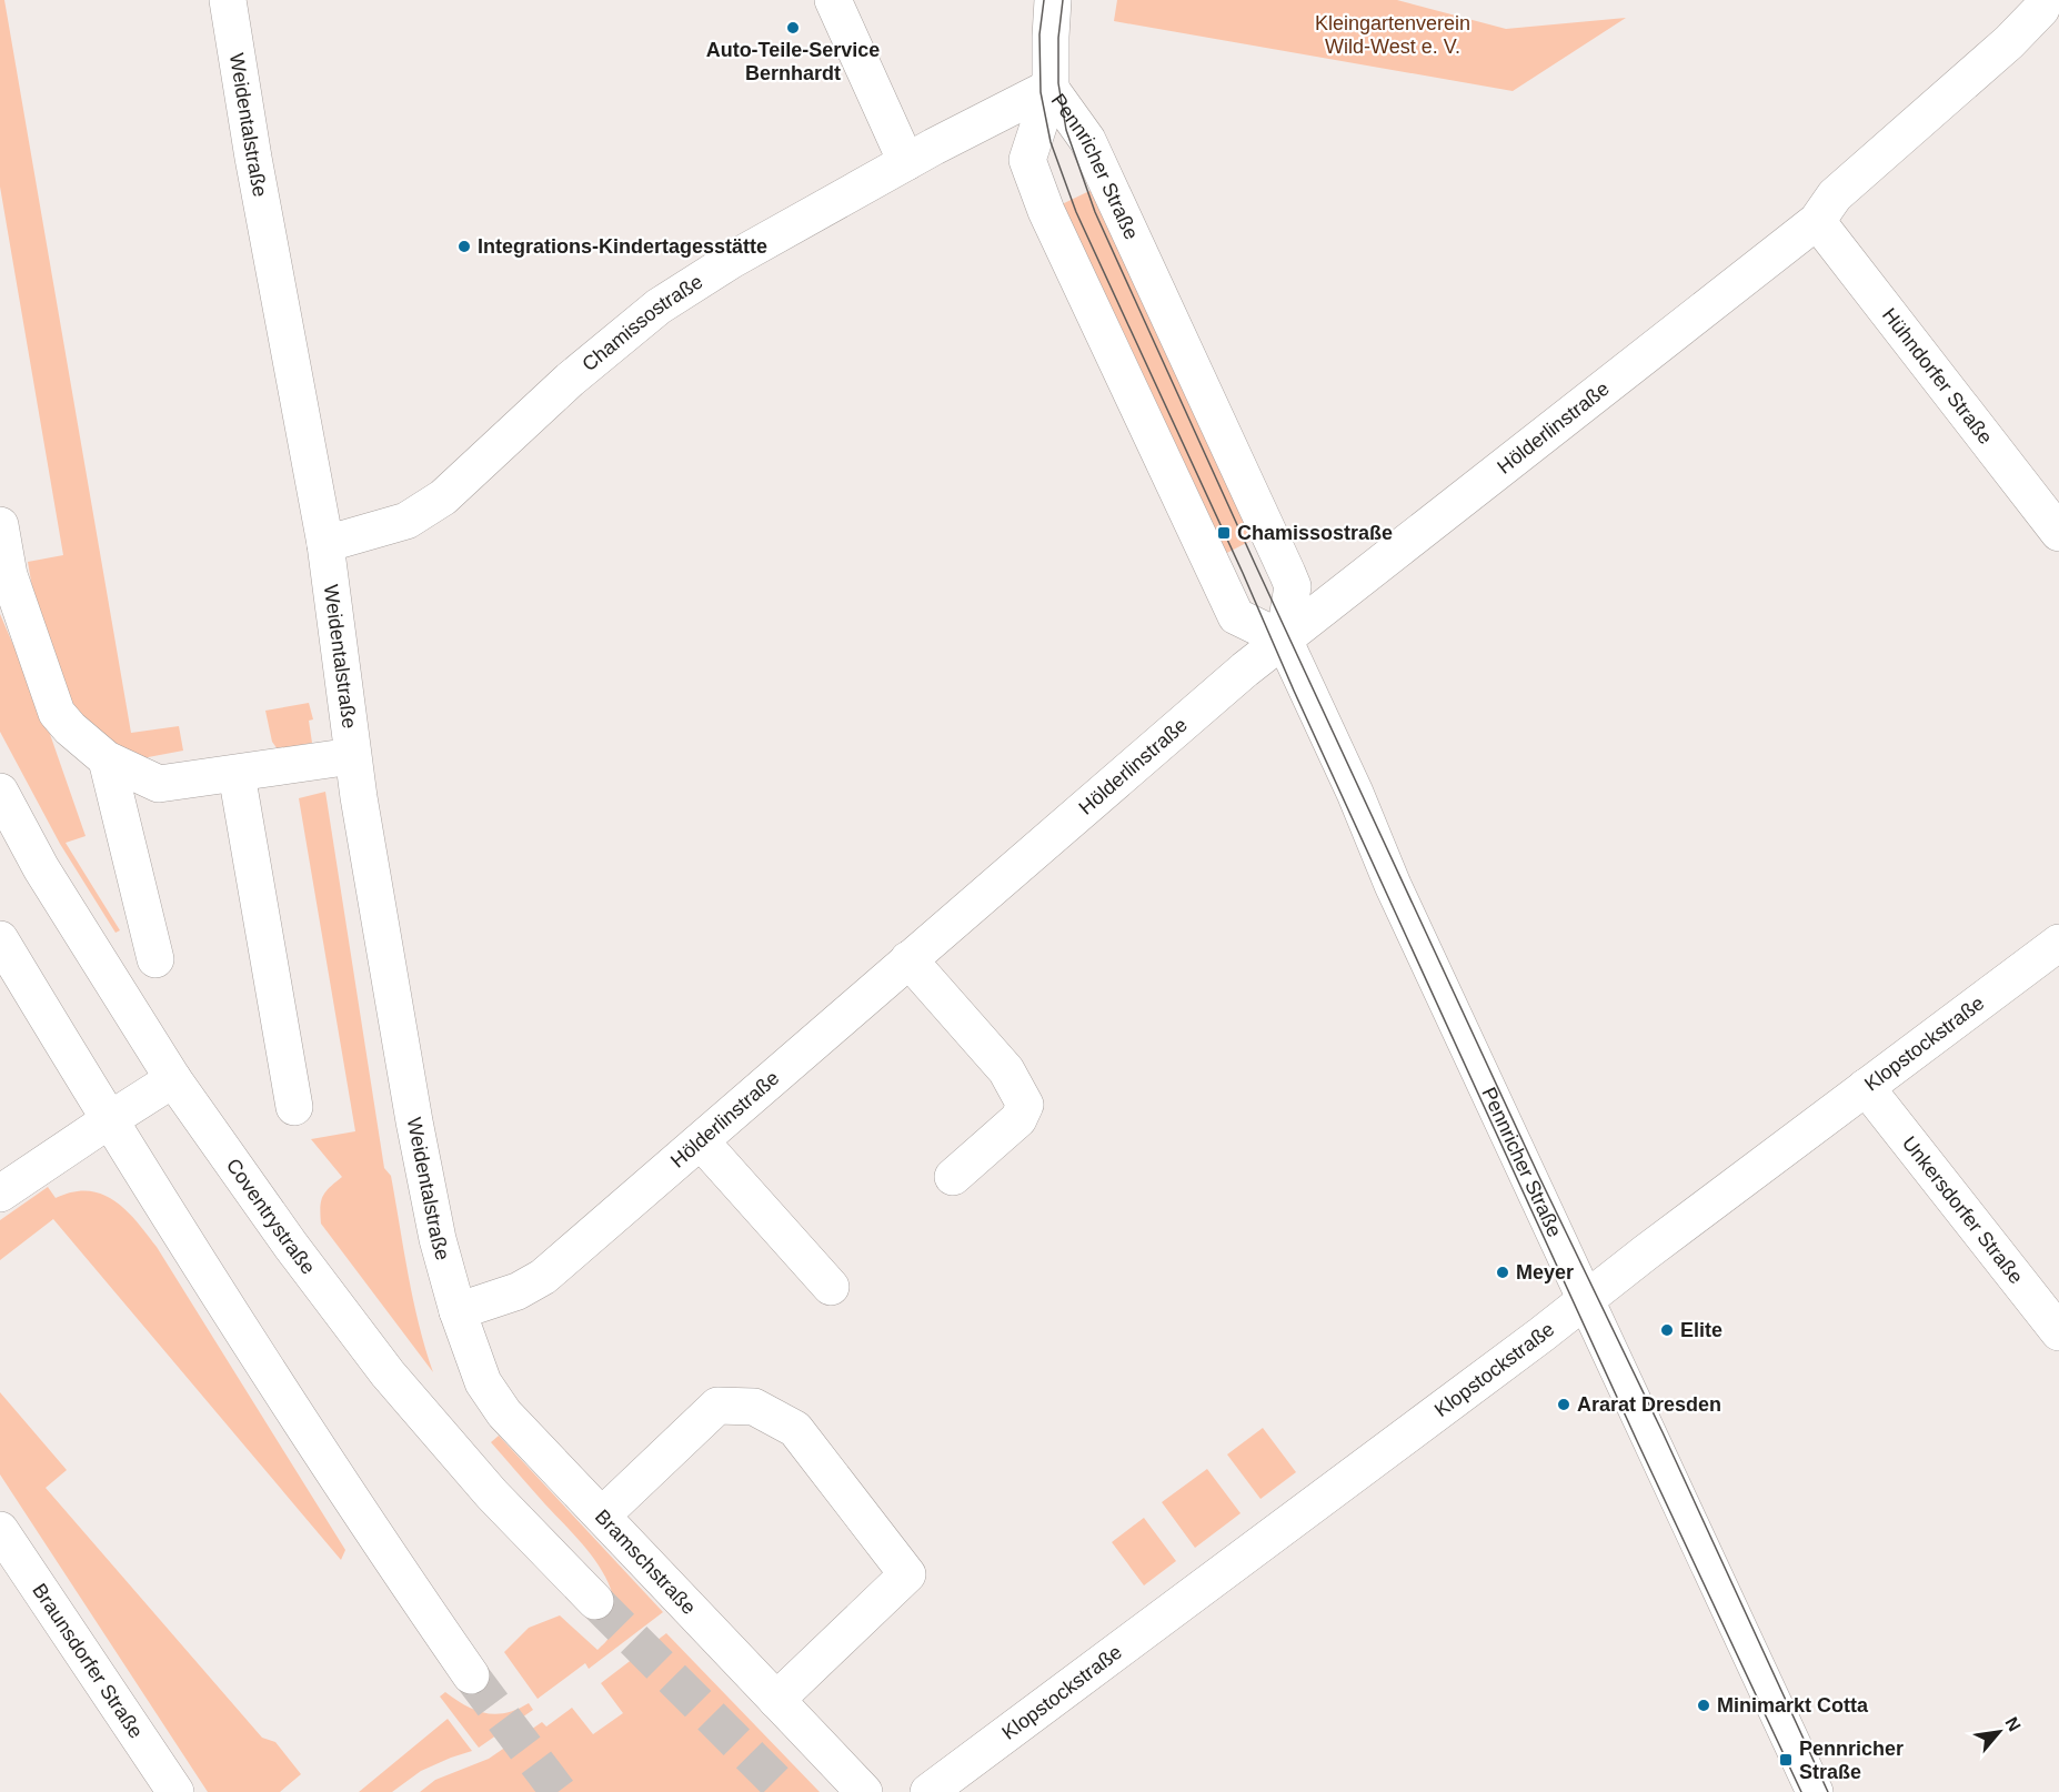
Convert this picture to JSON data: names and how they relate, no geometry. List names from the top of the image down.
{
  "streets": {
    "street": [
      "Weidentalstraße",
      "Pennricher Straße",
      "Chamissostraße",
      "Hühndorfer Straße",
      "Hölderlinstraße",
      "Klopstockstraße",
      "Unkersdorfer Straße",
      "Coventrystraße",
      "Bramschstraße",
      "Braunsdorfer Straße"
    ]
  },
  "crossings": [
    ["Weidentalstraße", "Chamissostraße"],
    ["Weidentalstraße", "Hölderlinstraße"],
    ["Weidentalstraße", "Bramschstraße"],
    ["Pennricher Straße", "Chamissostraße"],
    ["Pennricher Straße", "Hölderlinstraße"],
    ["Pennricher Straße", "Klopstockstraße"],
    ["Hühndorfer Straße", "Hölderlinstraße"],
    ["Hölderlinstraße", "Bramschstraße"],
    ["Klopstockstraße", "Unkersdorfer Straße"]
  ],
  "parks": ["Kleingartenverein Wild-West e. V."],
  "places": {
    "other": [
      "Auto-Teile-Service Bernhardt",
      "Integrations-Kindertagesstätte",
      "Meyer",
      "Elite",
      "Ararat Dresden",
      "Minimarkt Cotta"
    ],
    "transit": ["Chamissostraße", "Pennricher Straße"]
  },
  "north": "top right"
}
